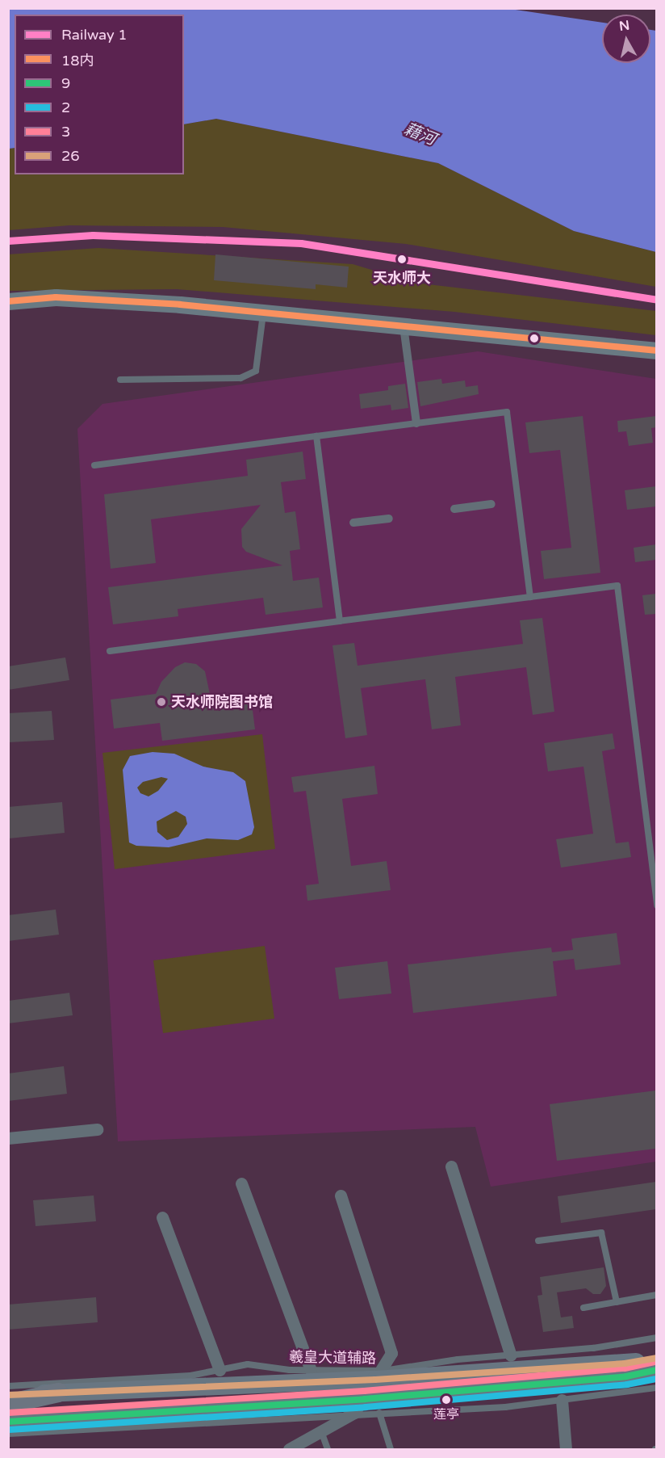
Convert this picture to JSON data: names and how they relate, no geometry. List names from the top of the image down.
{
  "streets": {
    "lane": ["羲皇大道辅路"]
  },
  "water": ["藉河"],
  "places": ["天水师大", "天水师院图书馆", "莲亭"],
  "lines": [
    "rail line 1",
    "transit line 18内",
    "transit line 26",
    "transit line 3",
    "transit line 9",
    "transit line 2"
  ],
  "legend": [
    "Railway 1",
    "18内",
    "9",
    "2",
    "3",
    "26"
  ],
  "north": "top"
}
